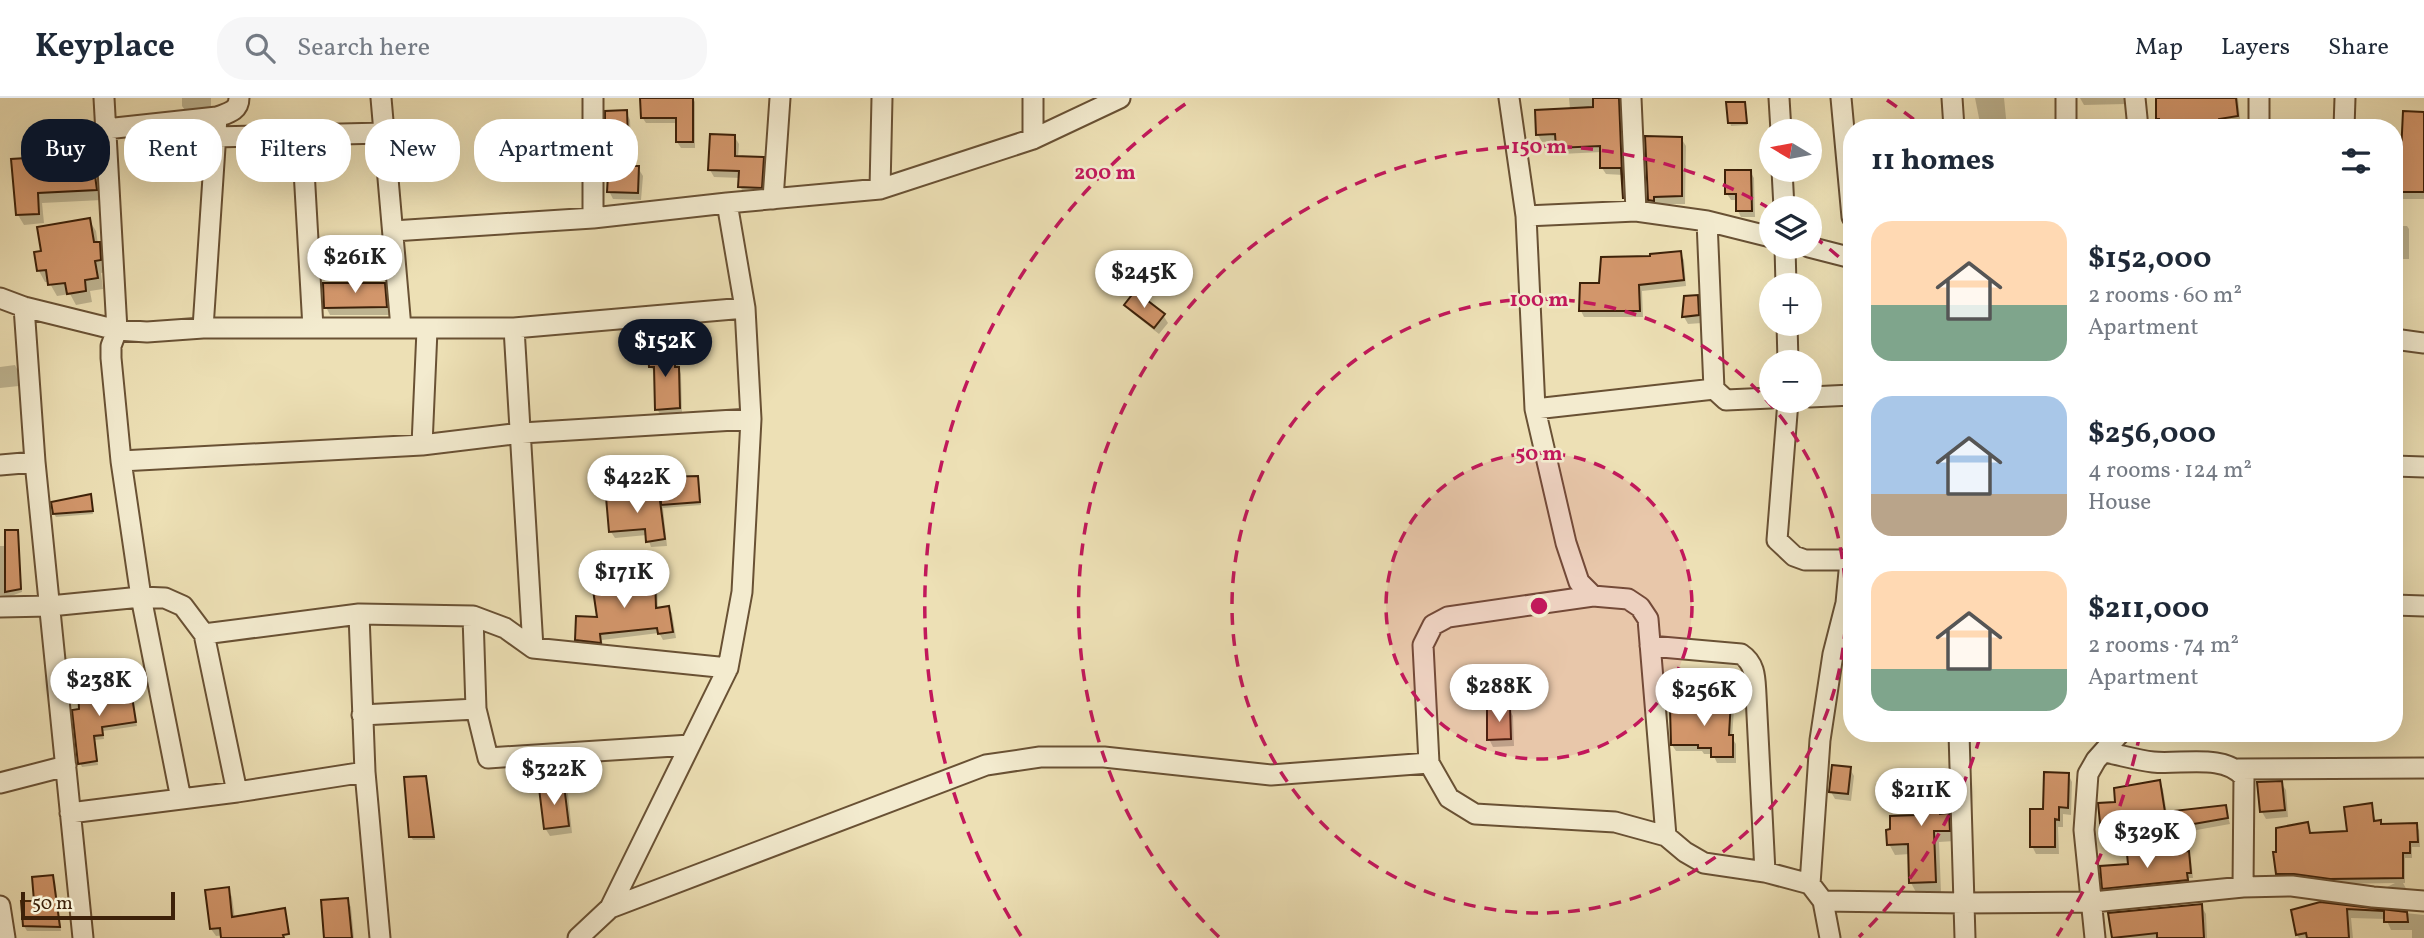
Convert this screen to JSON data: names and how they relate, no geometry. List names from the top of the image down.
{
  "scale_bar": "50 m",
  "north": "left",
  "page": {
    "header": "Keyplace",
    "search": "Search here",
    "nav": ["Map", "Layers", "Share"],
    "map_buttons": ["+", "−"],
    "chip": [
      "Buy",
      "Rent",
      "Filters",
      "New",
      "Apartment"
    ],
    "heading": "11 homes",
    "list": [
      {
        "name": "$152,000",
        "note": "2 rooms · 60 m² · Apartment"
      },
      {
        "name": "$256,000",
        "note": "4 rooms · 124 m² · House"
      },
      {
        "name": "$211,000",
        "note": "2 rooms · 74 m² · Apartment"
      }
    ],
    "price": [
      "$261K",
      "$245K",
      "$152K",
      "$422K",
      "$171K",
      "$238K",
      "$288K",
      "$256K",
      "$322K",
      "$211K",
      "$329K"
    ],
    "scale": "50 m"
  },
  "rings": [
    "150 m",
    "200 m",
    "100 m",
    "50 m"
  ]
}
